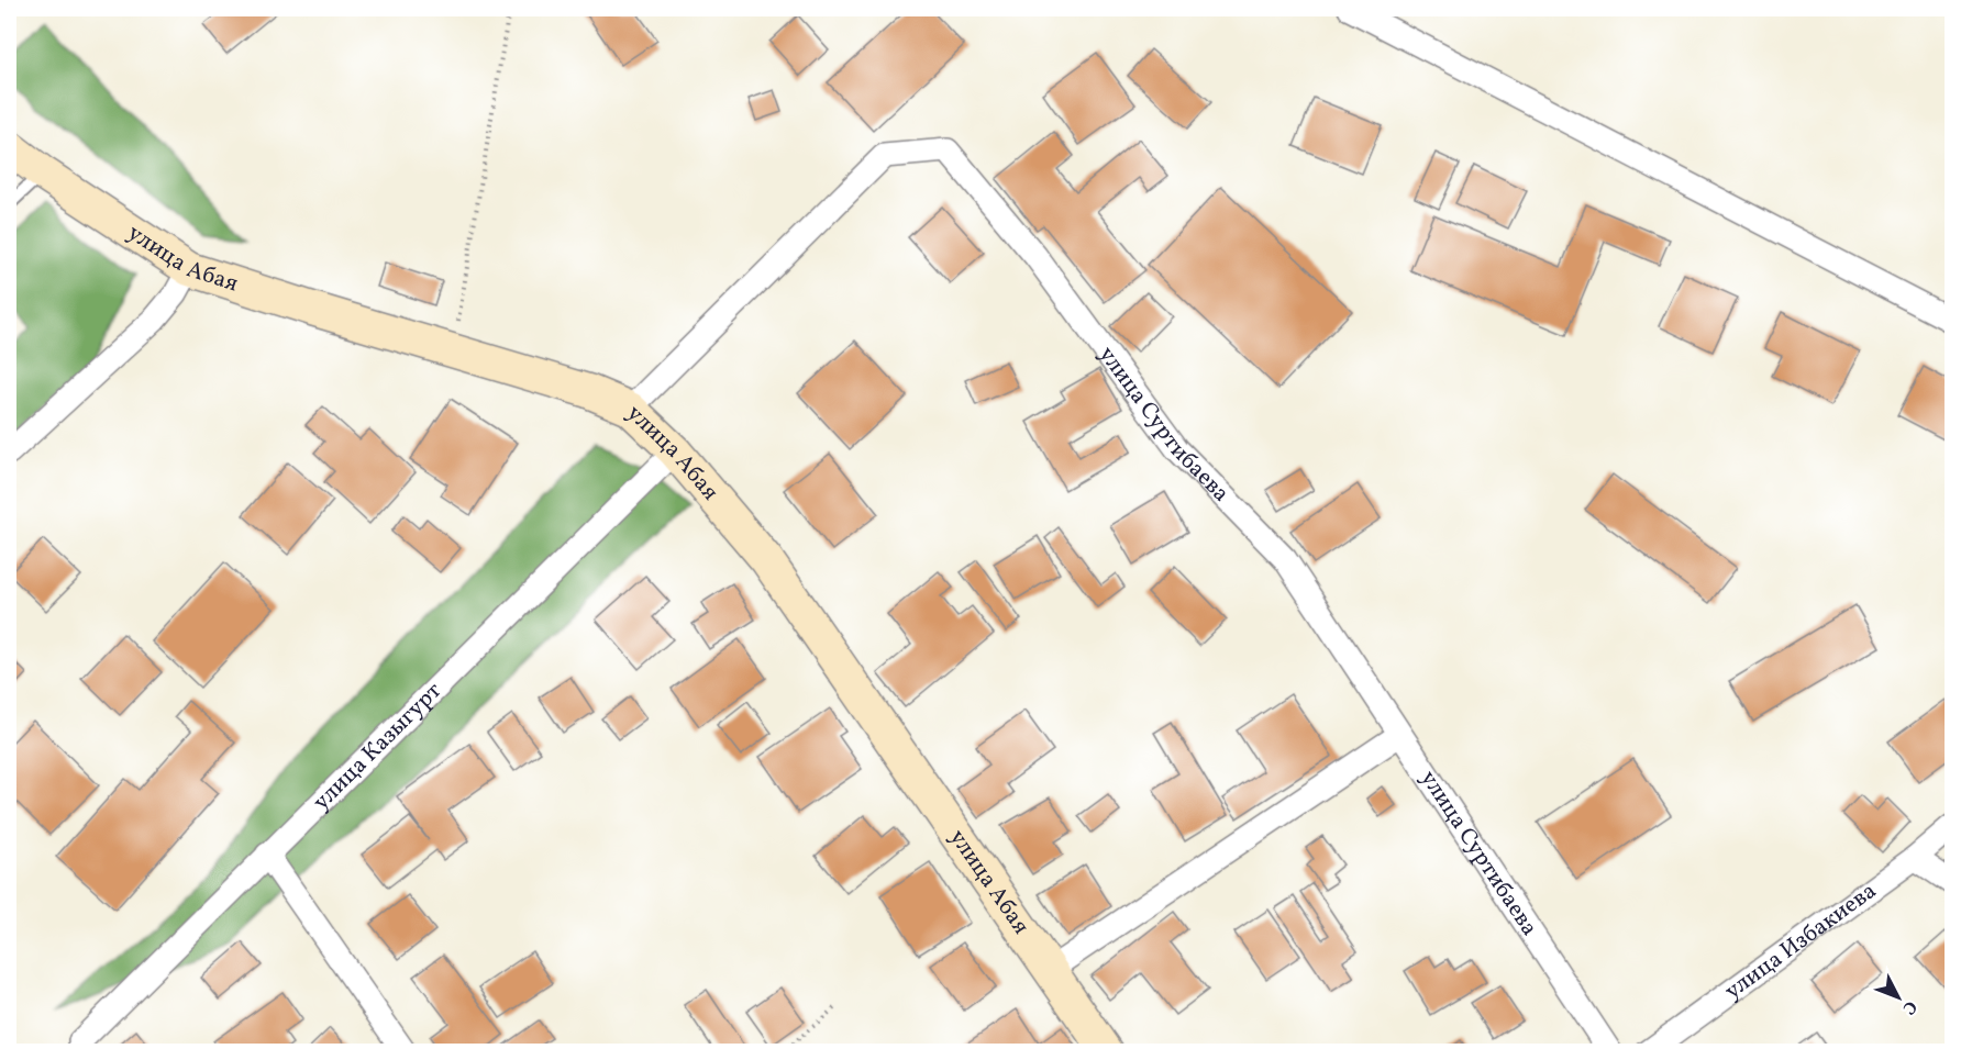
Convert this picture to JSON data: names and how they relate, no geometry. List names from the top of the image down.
{
  "streets": {
    "street": [
      "улица Абая",
      "улица Суртибаева",
      "улица Казыгурт",
      "улица Избакиева"
    ]
  },
  "crossings": [
    ["улица Абая", "улица Суртибаева"],
    ["улица Абая", "улица Казыгурт"]
  ],
  "north": "bottom right"
}
